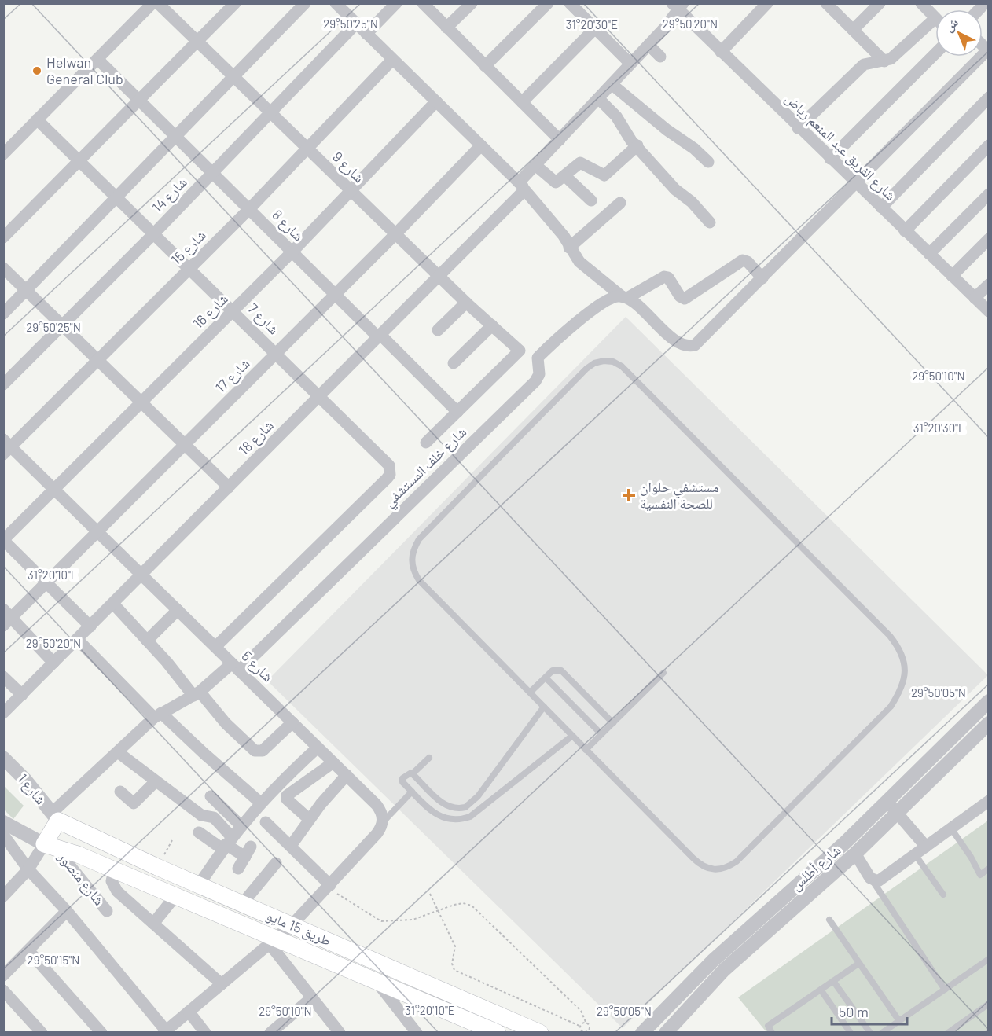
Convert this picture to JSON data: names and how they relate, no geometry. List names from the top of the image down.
{
  "streets": {
    "main road": ["طريق 15 مايو"],
    "street": [
      "شارع الفريق عبد المنعم رياض",
      "شارع 9",
      "شارع 14",
      "شارع 8",
      "شارع 15",
      "شارع 16",
      "شارع 7",
      "شارع 17",
      "شارع 18",
      "شارع خلف المستشفي",
      "شارع 5",
      "شارع 1",
      "شارع أطلس",
      "شارع منصور"
    ]
  },
  "crossings": [
    ["شارع الفريق عبد المنعم رياض", "شارع 18"],
    ["شارع 9", "شارع 14"],
    ["شارع 9", "شارع 8"],
    ["شارع 9", "شارع 15"],
    ["شارع 9", "شارع 16"],
    ["شارع 9", "شارع 17"],
    ["شارع 9", "شارع 18"],
    ["شارع 14", "شارع 8"],
    ["شارع 14", "شارع 7"],
    ["شارع 8", "شارع 15"],
    ["شارع 8", "شارع 16"],
    ["شارع 8", "شارع 17"],
    ["شارع 8", "شارع 18"],
    ["شارع 15", "شارع 7"],
    ["شارع 15", "شارع 5"],
    ["شارع 16", "شارع 7"],
    ["شارع 16", "شارع 5"],
    ["شارع 7", "شارع 17"],
    ["شارع 7", "شارع 18"],
    ["شارع 7", "شارع 5"],
    ["شارع 17", "شارع 5"],
    ["شارع 18", "شارع 5"],
    ["شارع خلف المستشفي", "شارع 5"],
    ["شارع خلف المستشفي", "شارع 1"],
    ["شارع خلف المستشفي", "طريق 15 مايو"],
    ["شارع 1", "طريق 15 مايو"],
    ["شارع منصور", "طريق 15 مايو"]
  ],
  "places": {
    "other": ["Helwan General Club"],
    "health": ["مستشفي حلوان للصحة النفسية"]
  },
  "scale_bar": "50 m",
  "north": "top left",
  "coordinates": [
    "29°50'25\"N",
    "29°50'20\"N",
    "31°20'30\"E",
    "29°50'10\"N",
    "31°20'10\"E",
    "29°50'05\"N",
    "29°50'15\"N"
  ]
}
